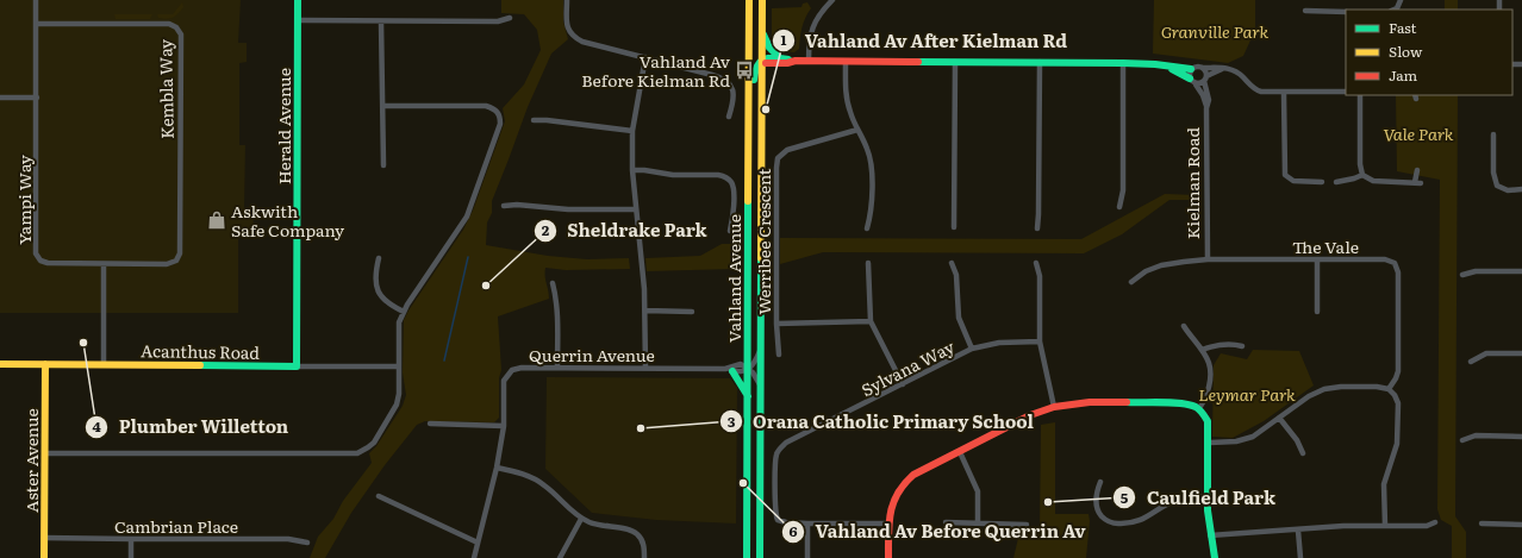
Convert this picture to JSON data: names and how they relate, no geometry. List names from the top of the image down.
{
  "streets": {
    "street": [
      "Kembla Way",
      "Herald Avenue",
      "Kielman Road",
      "Yampi Way",
      "Werribee Crescent",
      "The Vale",
      "Vahland Avenue",
      "Acanthus Road",
      "Querrin Avenue",
      "Sylvana Way",
      "Aster Avenue",
      "Cambrian Place"
    ]
  },
  "crossings": [
    ["Kembla Way", "Yampi Way"],
    ["Herald Avenue", "Acanthus Road"],
    ["Kielman Road", "The Vale"],
    ["Kielman Road", "Vahland Avenue"],
    ["Vahland Avenue", "Querrin Avenue"],
    ["Acanthus Road", "Aster Avenue"],
    ["Aster Avenue", "Cambrian Place"]
  ],
  "parks": ["Granville Park", "Vale Park", "Leymar Park"],
  "places": {
    "bus stop": ["Vahland Av Before Kielman Rd"],
    "other": [
      "Vahland Av After Kielman Rd",
      "Sheldrake Park",
      "Plumber Willetton",
      "Orana Catholic Primary School",
      "Vahland Av Before Querrin Av",
      "Caulfield Park"
    ],
    "shop": ["Askwith Safe Company"]
  },
  "legend": ["Fast", "Slow", "Jam"]
}
